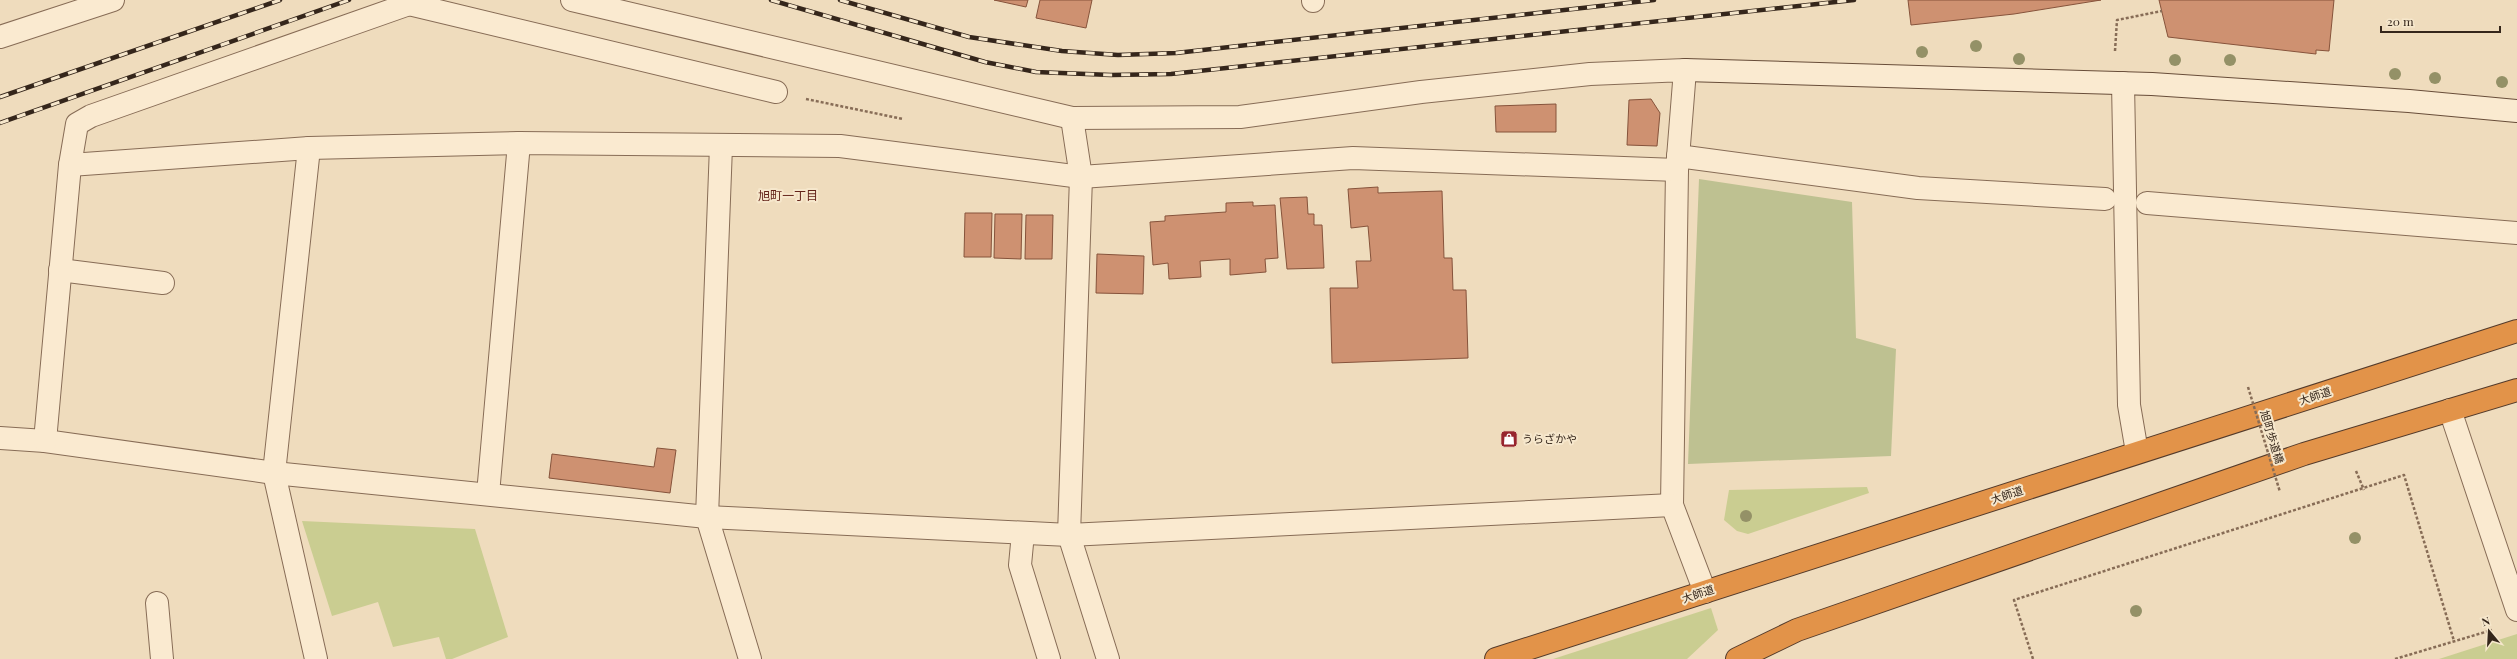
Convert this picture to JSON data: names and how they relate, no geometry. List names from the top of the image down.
{
  "streets": {
    "highway": ["大師道"],
    "path": ["旭町歩道橋"]
  },
  "districts": ["旭町一丁目"],
  "places": {
    "shop": ["うらざかや"]
  },
  "scale_bar": "20 m",
  "north": "top"
}
